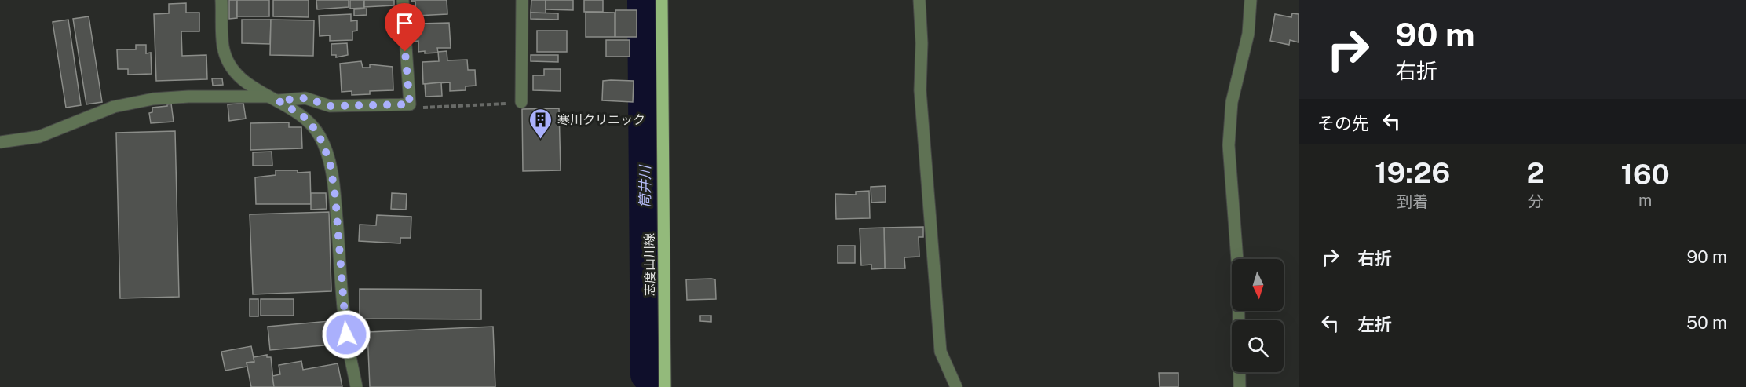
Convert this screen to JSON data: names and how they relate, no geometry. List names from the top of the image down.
{
  "streets": {
    "main road": ["志度山川線"]
  },
  "water": ["筒井川"],
  "places": {
    "building": ["寒川クリニック"]
  },
  "north": "bottom",
  "page": {
    "turn": ["90 m", "右折"],
    "then": "その先",
    "eta": [
      "19:26",
      "到着",
      "2",
      "分",
      "160",
      "m"
    ],
    "list": [
      {
        "name": "右折",
        "value": "90 m"
      },
      {
        "name": "左折",
        "value": "50 m"
      }
    ]
  }
}
